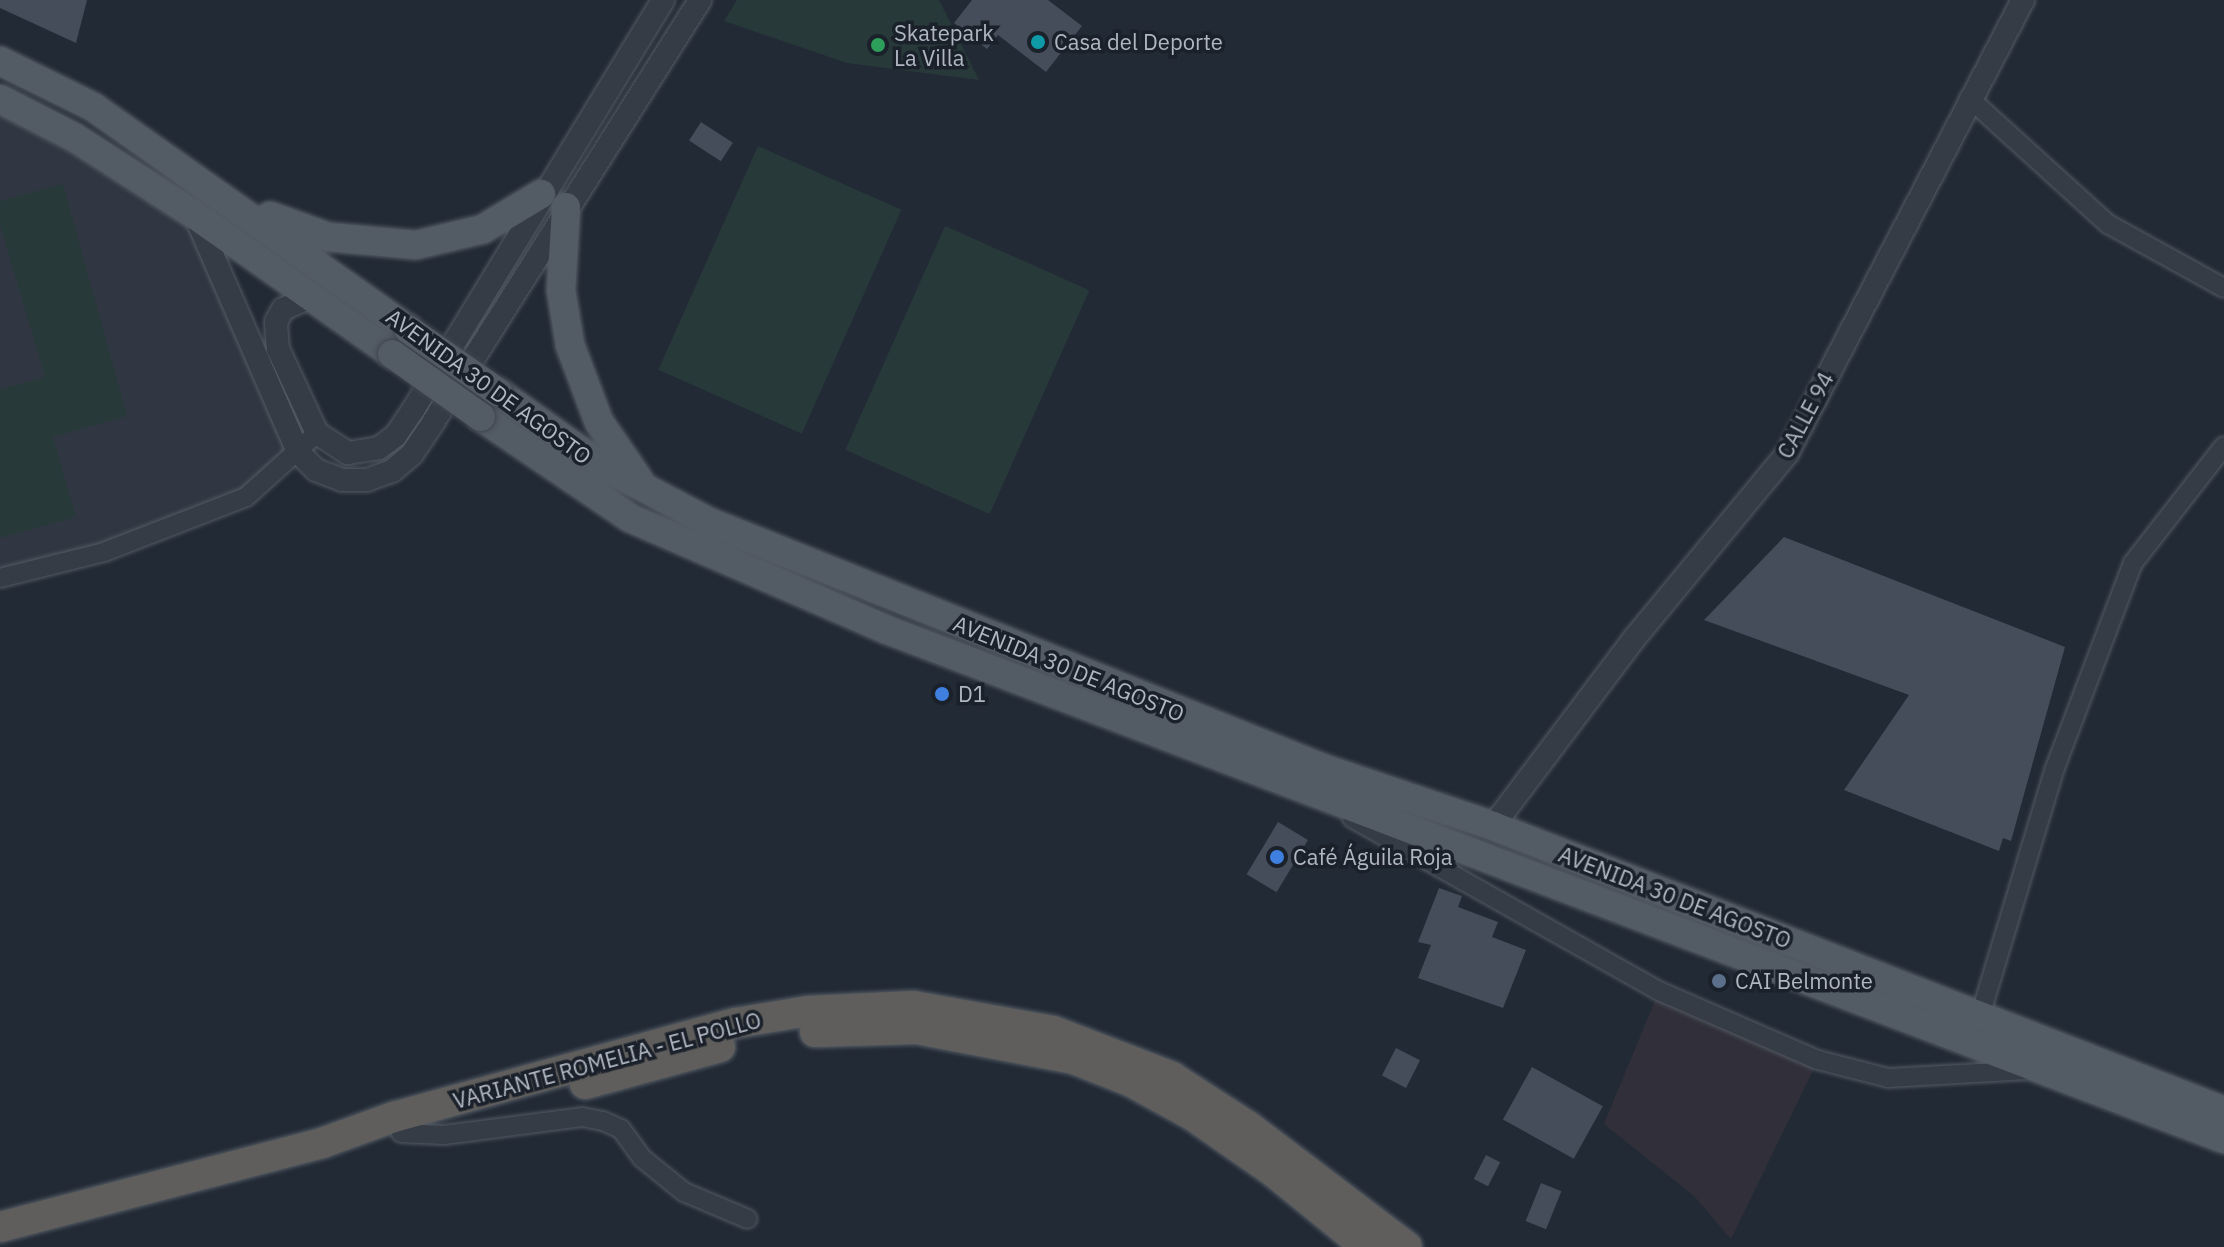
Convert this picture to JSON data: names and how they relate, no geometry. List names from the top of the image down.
{
  "streets": {
    "highway": ["VARIANTE ROMELIA - EL POLLO"],
    "main road": ["AVENIDA 30 DE AGOSTO"],
    "street": ["CALLE 94"]
  },
  "crossings": [
    ["AVENIDA 30 DE AGOSTO", "CALLE 94"]
  ],
  "places": [
    "Casa del Deporte",
    "Skatepark La Villa",
    "D1",
    "Café Águila Roja",
    "CAI Belmonte"
  ]
}
